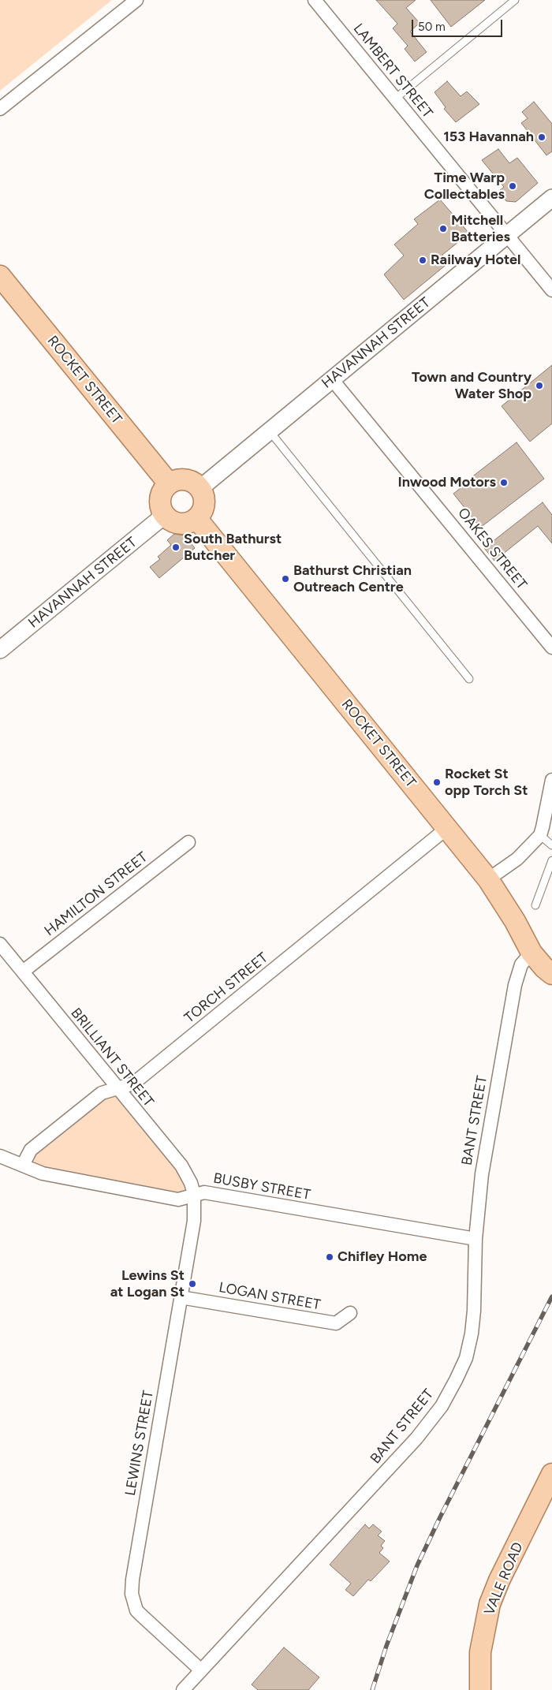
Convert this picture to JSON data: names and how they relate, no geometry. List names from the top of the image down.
{
  "streets": {
    "main road": ["ROCKET STREET", "VALE ROAD"],
    "street": [
      "LAMBERT STREET",
      "HAVANNAH STREET",
      "OAKES STREET",
      "HAMILTON STREET",
      "TORCH STREET",
      "BRILLIANT STREET",
      "BANT STREET",
      "BUSBY STREET",
      "LOGAN STREET",
      "LEWINS STREET"
    ]
  },
  "crossings": [
    ["LAMBERT STREET", "HAVANNAH STREET"],
    ["HAVANNAH STREET", "ROCKET STREET"],
    ["HAVANNAH STREET", "OAKES STREET"],
    ["ROCKET STREET", "TORCH STREET"],
    ["ROCKET STREET", "BANT STREET"],
    ["HAMILTON STREET", "BRILLIANT STREET"],
    ["TORCH STREET", "BRILLIANT STREET"],
    ["TORCH STREET", "BUSBY STREET"],
    ["BRILLIANT STREET", "BUSBY STREET"],
    ["BRILLIANT STREET", "LEWINS STREET"],
    ["BANT STREET", "BUSBY STREET"],
    ["BANT STREET", "LEWINS STREET"],
    ["BUSBY STREET", "LEWINS STREET"],
    ["LOGAN STREET", "LEWINS STREET"]
  ],
  "places": [
    "153 Havannah",
    "Time Warp Collectables",
    "Mitchell Batteries",
    "Railway Hotel",
    "Town and Country Water Shop",
    "Inwood Motors",
    "South Bathurst Butcher",
    "Bathurst Christian Outreach Centre",
    "Rocket St opp Torch St",
    "Chifley Home",
    "Lewins St at Logan St"
  ],
  "scale_bar": "50 m"
}
